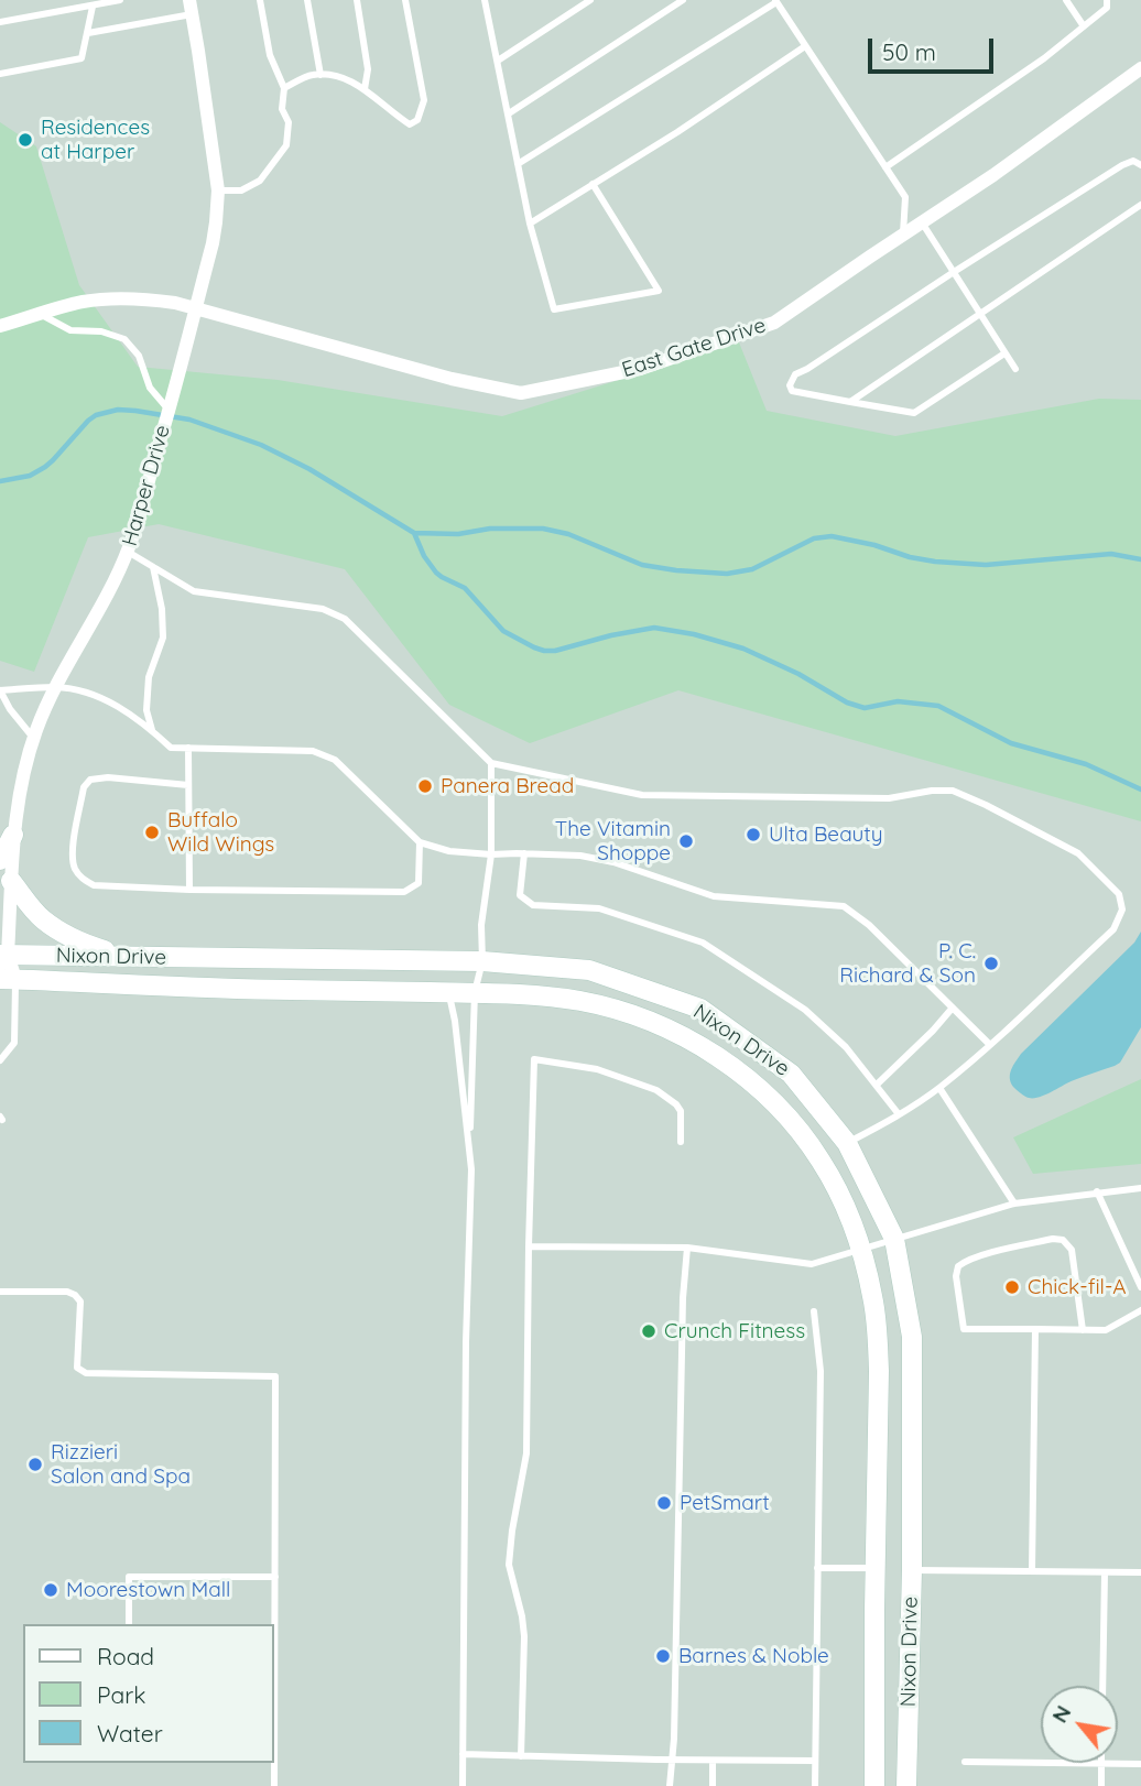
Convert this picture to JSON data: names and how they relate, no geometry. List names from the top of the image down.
{
  "streets": {
    "street": ["East Gate Drive", "Harper Drive", "Nixon Drive"]
  },
  "crossings": [
    ["East Gate Drive", "Harper Drive"],
    ["Harper Drive", "Nixon Drive"]
  ],
  "places": [
    "Residences at Harper",
    "Panera Bread",
    "Buffalo Wild Wings",
    "Ulta Beauty",
    "The Vitamin Shoppe",
    "P. C. Richard & Son",
    "Chick-fil-A",
    "Crunch Fitness",
    "Rizzieri Salon and Spa",
    "PetSmart",
    "Moorestown Mall",
    "Barnes & Noble"
  ],
  "legend": ["Road", "Park", "Water"],
  "scale_bar": "50 m",
  "north": "top left"
}
